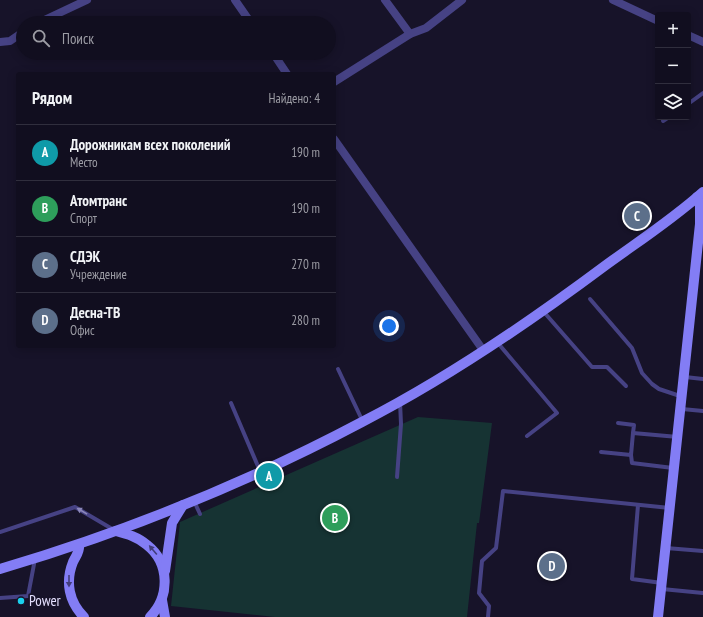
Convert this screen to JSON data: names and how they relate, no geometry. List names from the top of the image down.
{
  "places": ["Power"],
  "page": {
    "map_buttons": ["+", "−"],
    "search": "Поиск",
    "heading": ["Рядом", "Найдено: 4"],
    "list": [
      {
        "mark": "A",
        "name": "Дорожникам всех поколений",
        "note": "Место",
        "value": "190 m"
      },
      {
        "mark": "B",
        "name": "Атомтранс",
        "note": "Спорт",
        "value": "190 m"
      },
      {
        "mark": "C",
        "name": "СДЭК",
        "note": "Учреждение",
        "value": "270 m"
      },
      {
        "mark": "D",
        "name": "Десна-ТВ",
        "note": "Офис",
        "value": "280 m"
      }
    ],
    "pins": [
      "C",
      "A",
      "B",
      "D"
    ]
  }
}
